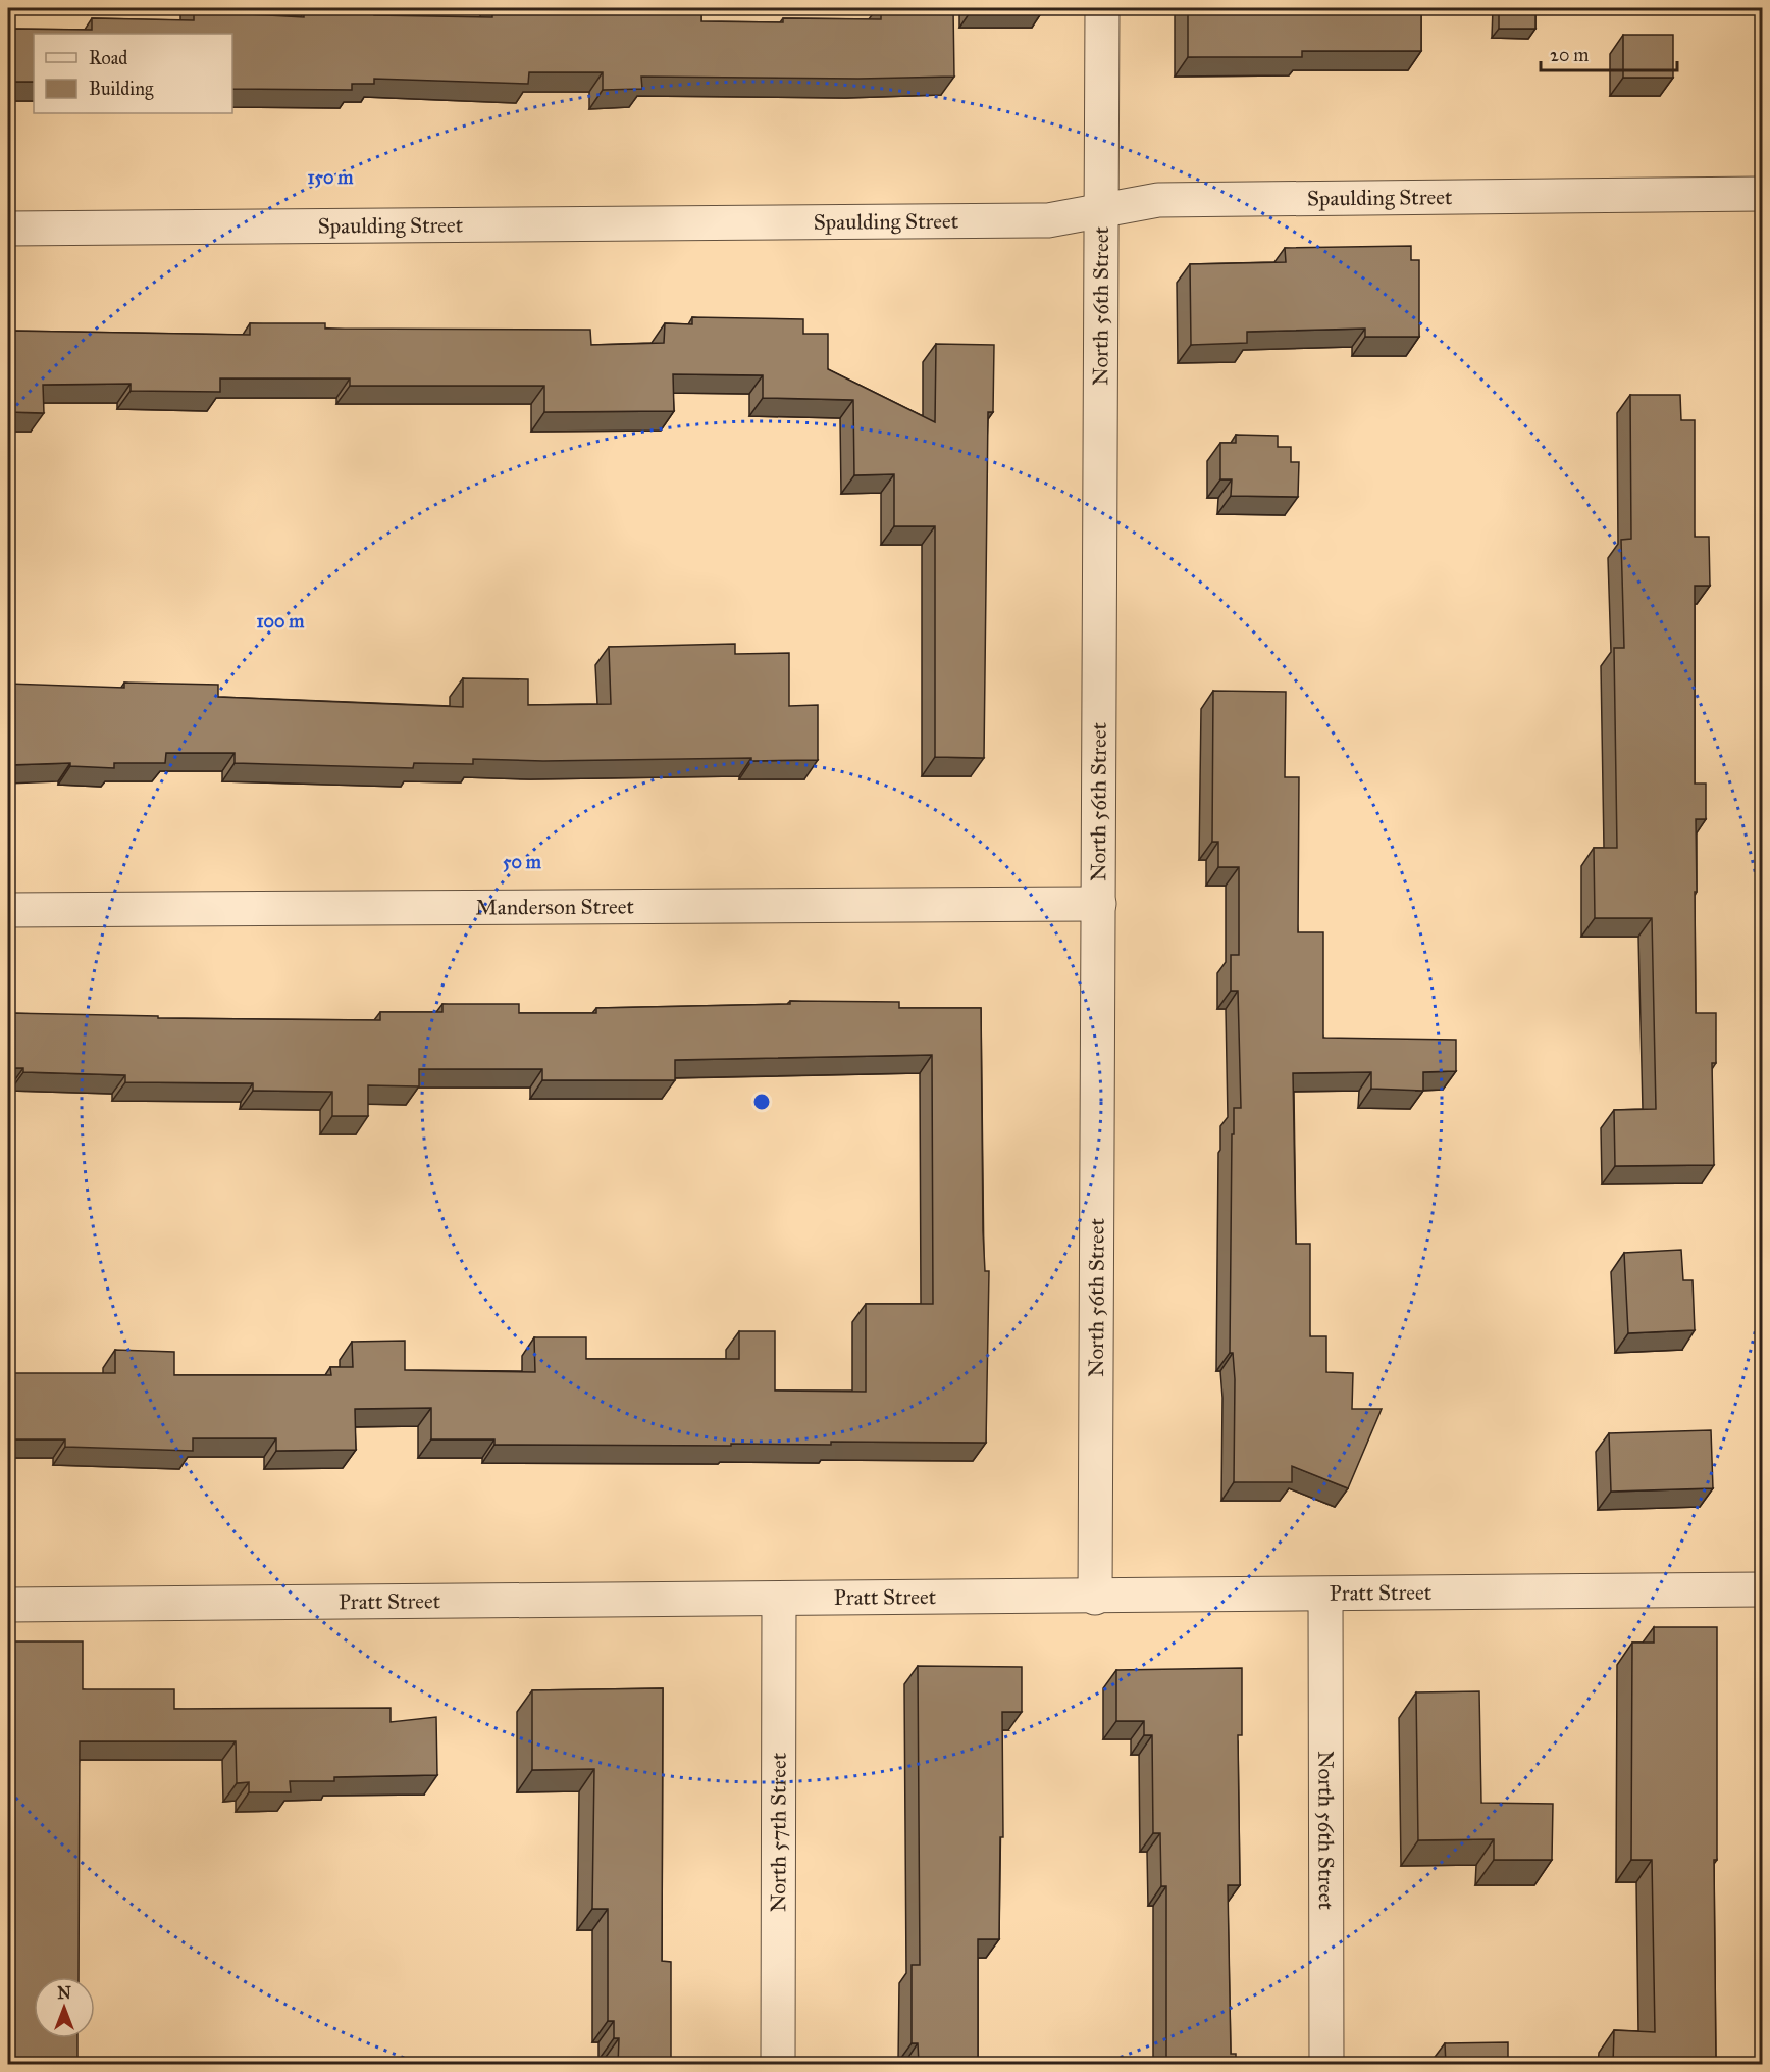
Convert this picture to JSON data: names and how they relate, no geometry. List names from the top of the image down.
{
  "streets": {
    "street": [
      "Spaulding Street",
      "North 56th Street",
      "Manderson Street",
      "Pratt Street",
      "North 57th Street"
    ]
  },
  "crossings": [
    ["Spaulding Street", "North 56th Street"],
    ["North 56th Street", "Manderson Street"],
    ["North 56th Street", "Pratt Street"],
    ["Pratt Street", "North 57th Street"]
  ],
  "legend": ["Road", "Building"],
  "scale_bar": "20 m",
  "north": "top",
  "rings": ["150 m", "100 m", "50 m"]
}
